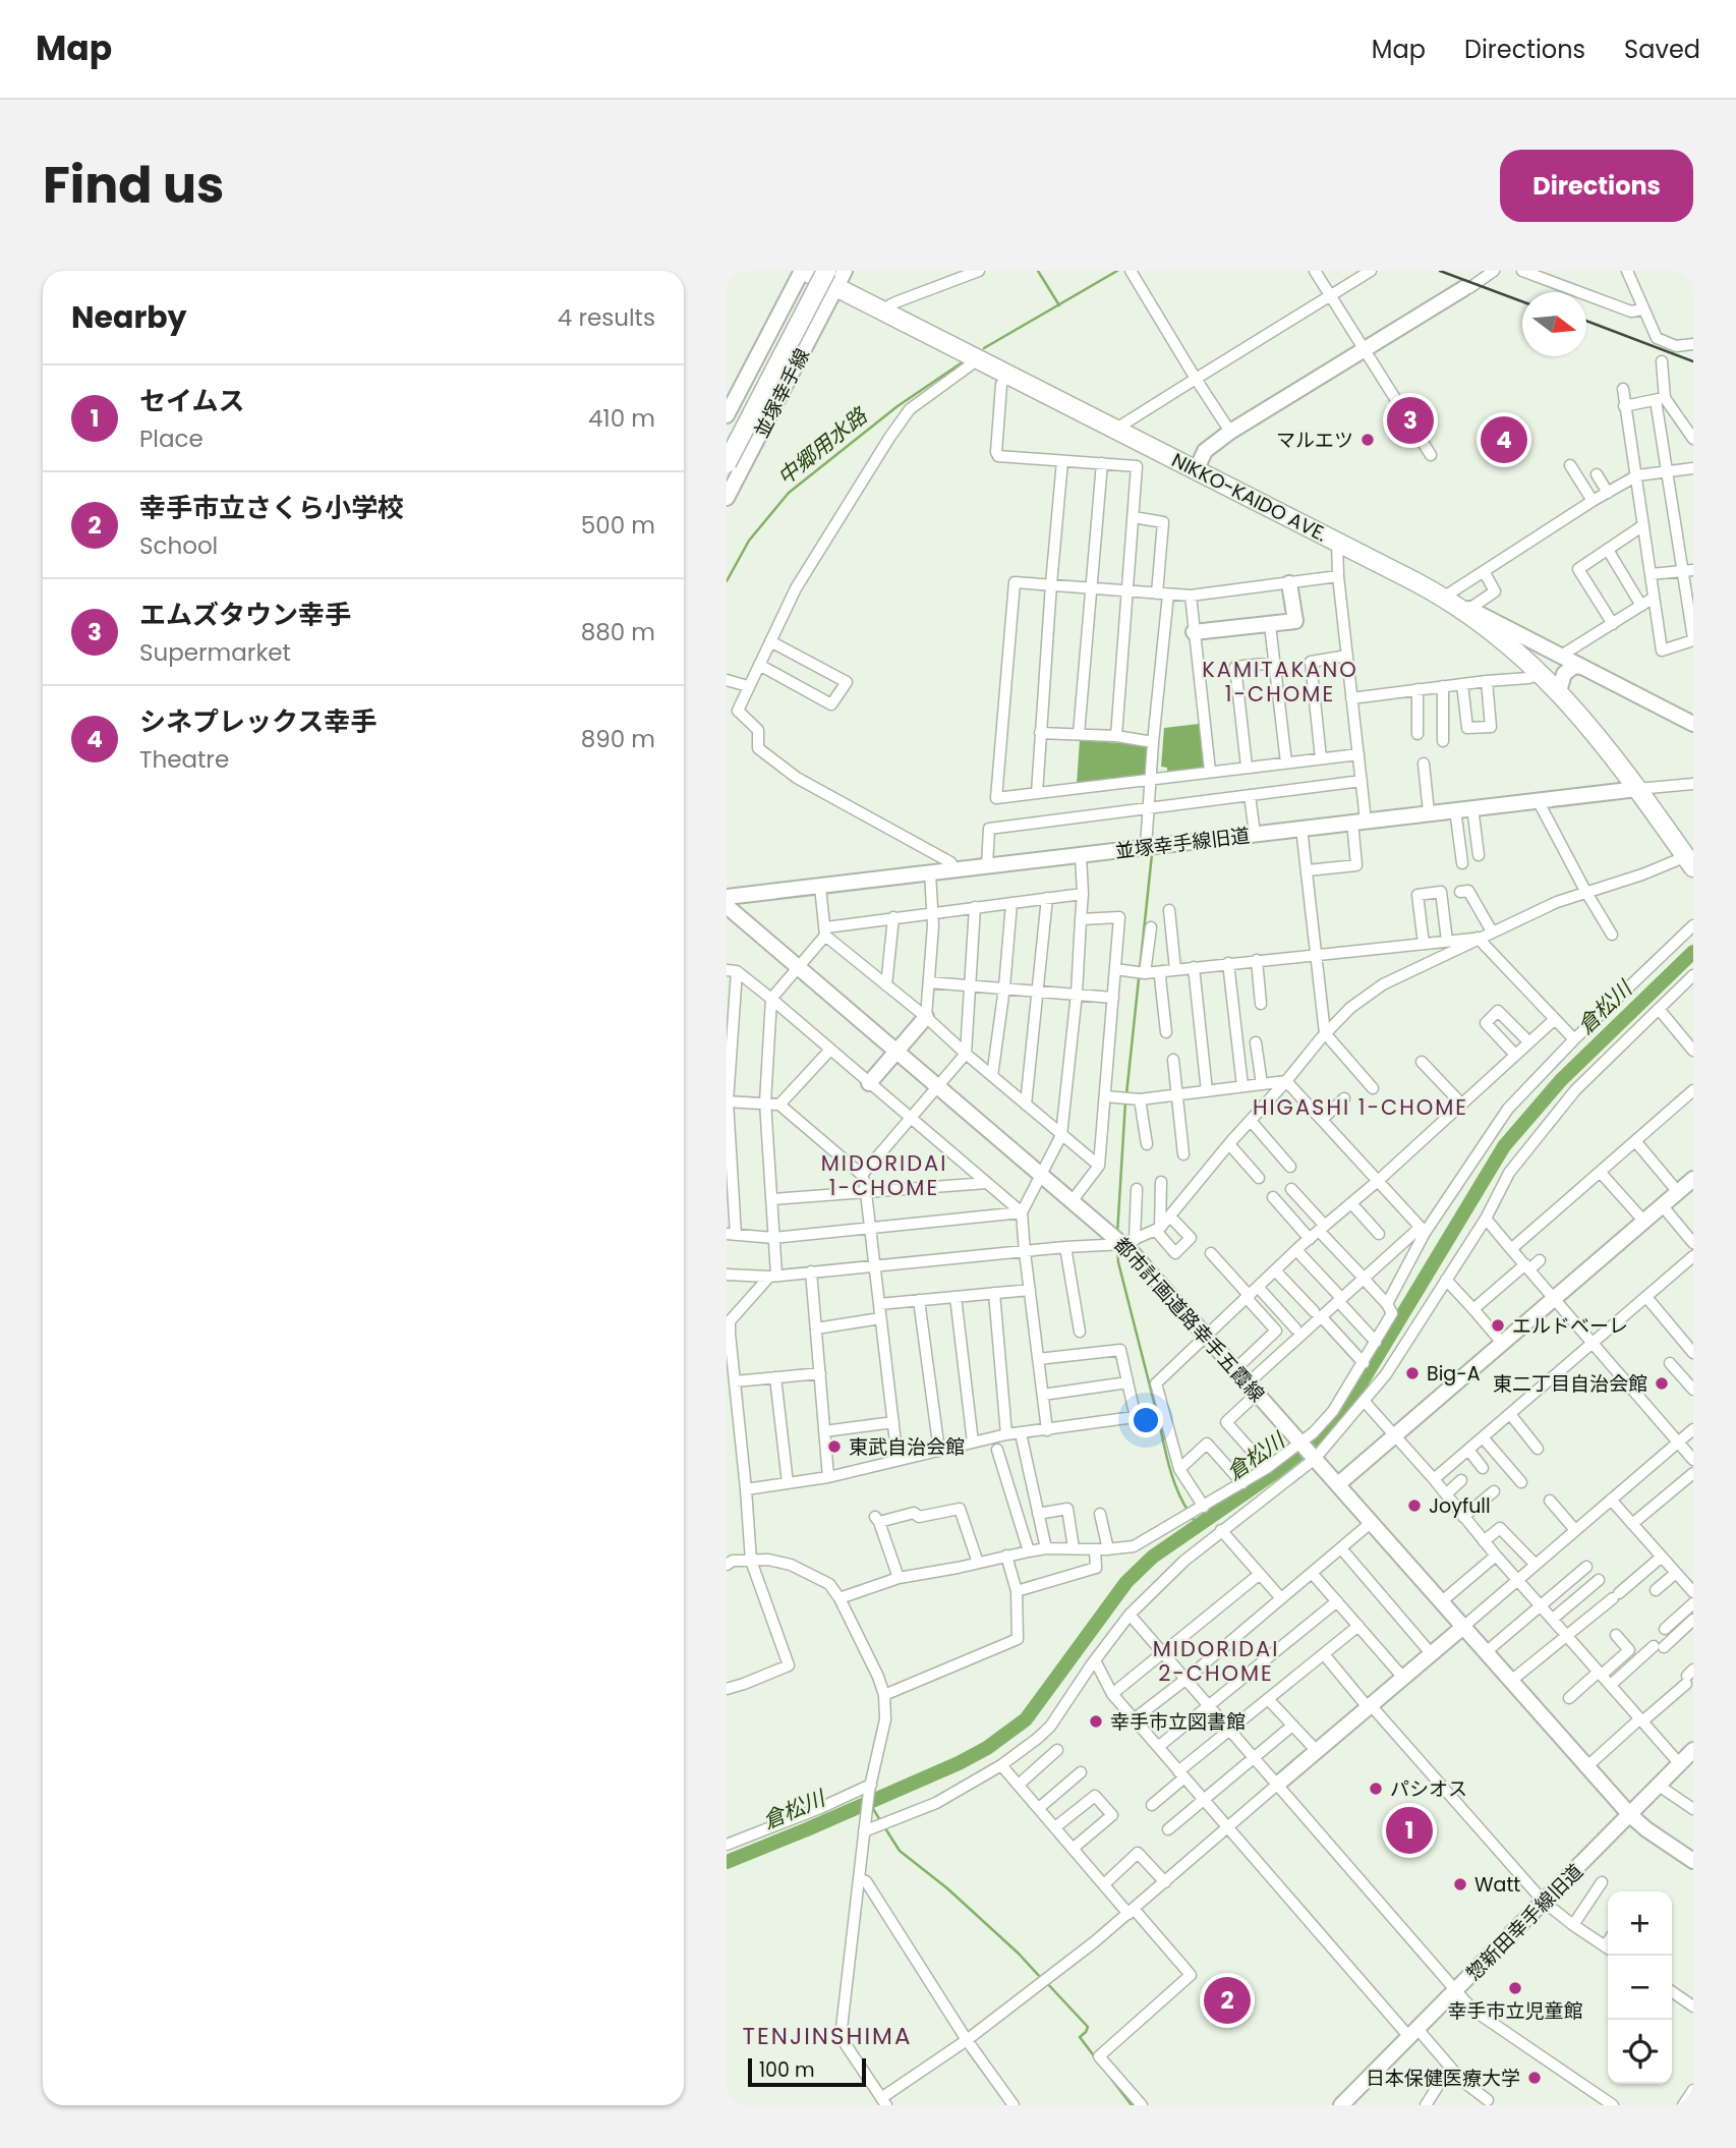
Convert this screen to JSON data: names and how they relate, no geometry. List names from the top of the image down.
{
  "streets": {
    "highway": ["NIKKO-KAIDO AVE."],
    "street": [
      "並塚幸手線",
      "並塚幸手線旧道",
      "都市計画道路幸手五霞線",
      "惣新田幸手線旧道"
    ]
  },
  "crossings": [
    ["並塚幸手線", "NIKKO-KAIDO AVE."],
    ["都市計画道路幸手五霞線", "惣新田幸手線旧道"]
  ],
  "districts": [
    "KAMITAKANO 1-CHOME",
    "HIGASHI 1-CHOME",
    "MIDORIDAI 1-CHOME",
    "MIDORIDAI 2-CHOME",
    "TENJINSHIMA"
  ],
  "water": ["中郷用水路", "倉松川"],
  "places": [
    "マルエツ",
    "エルドベーレ",
    "Big-A",
    "東二丁目自治会館",
    "東武自治会館",
    "Joyfull",
    "幸手市立図書館",
    "パシオス",
    "Watt",
    "幸手市立児童館",
    "日本保健医療大学"
  ],
  "scale_bar": "100 m",
  "north": "right",
  "page": {
    "header": "Map",
    "nav": ["Map", "Directions", "Saved"],
    "title": "Find us",
    "buttons": "Directions",
    "heading": ["Nearby", "4 results"],
    "list": [
      {
        "mark": "1",
        "name": "セイムス",
        "note": "Place",
        "value": "410 m"
      },
      {
        "mark": "2",
        "name": "幸手市立さくら小学校",
        "note": "School",
        "value": "500 m"
      },
      {
        "mark": "3",
        "name": "エムズタウン幸手",
        "note": "Supermarket",
        "value": "880 m"
      },
      {
        "mark": "4",
        "name": "シネプレックス幸手",
        "note": "Theatre",
        "value": "890 m"
      }
    ],
    "pins": [
      "3",
      "4",
      "1",
      "2"
    ],
    "map_buttons": ["+", "−"],
    "scale": "100 m"
  }
}
